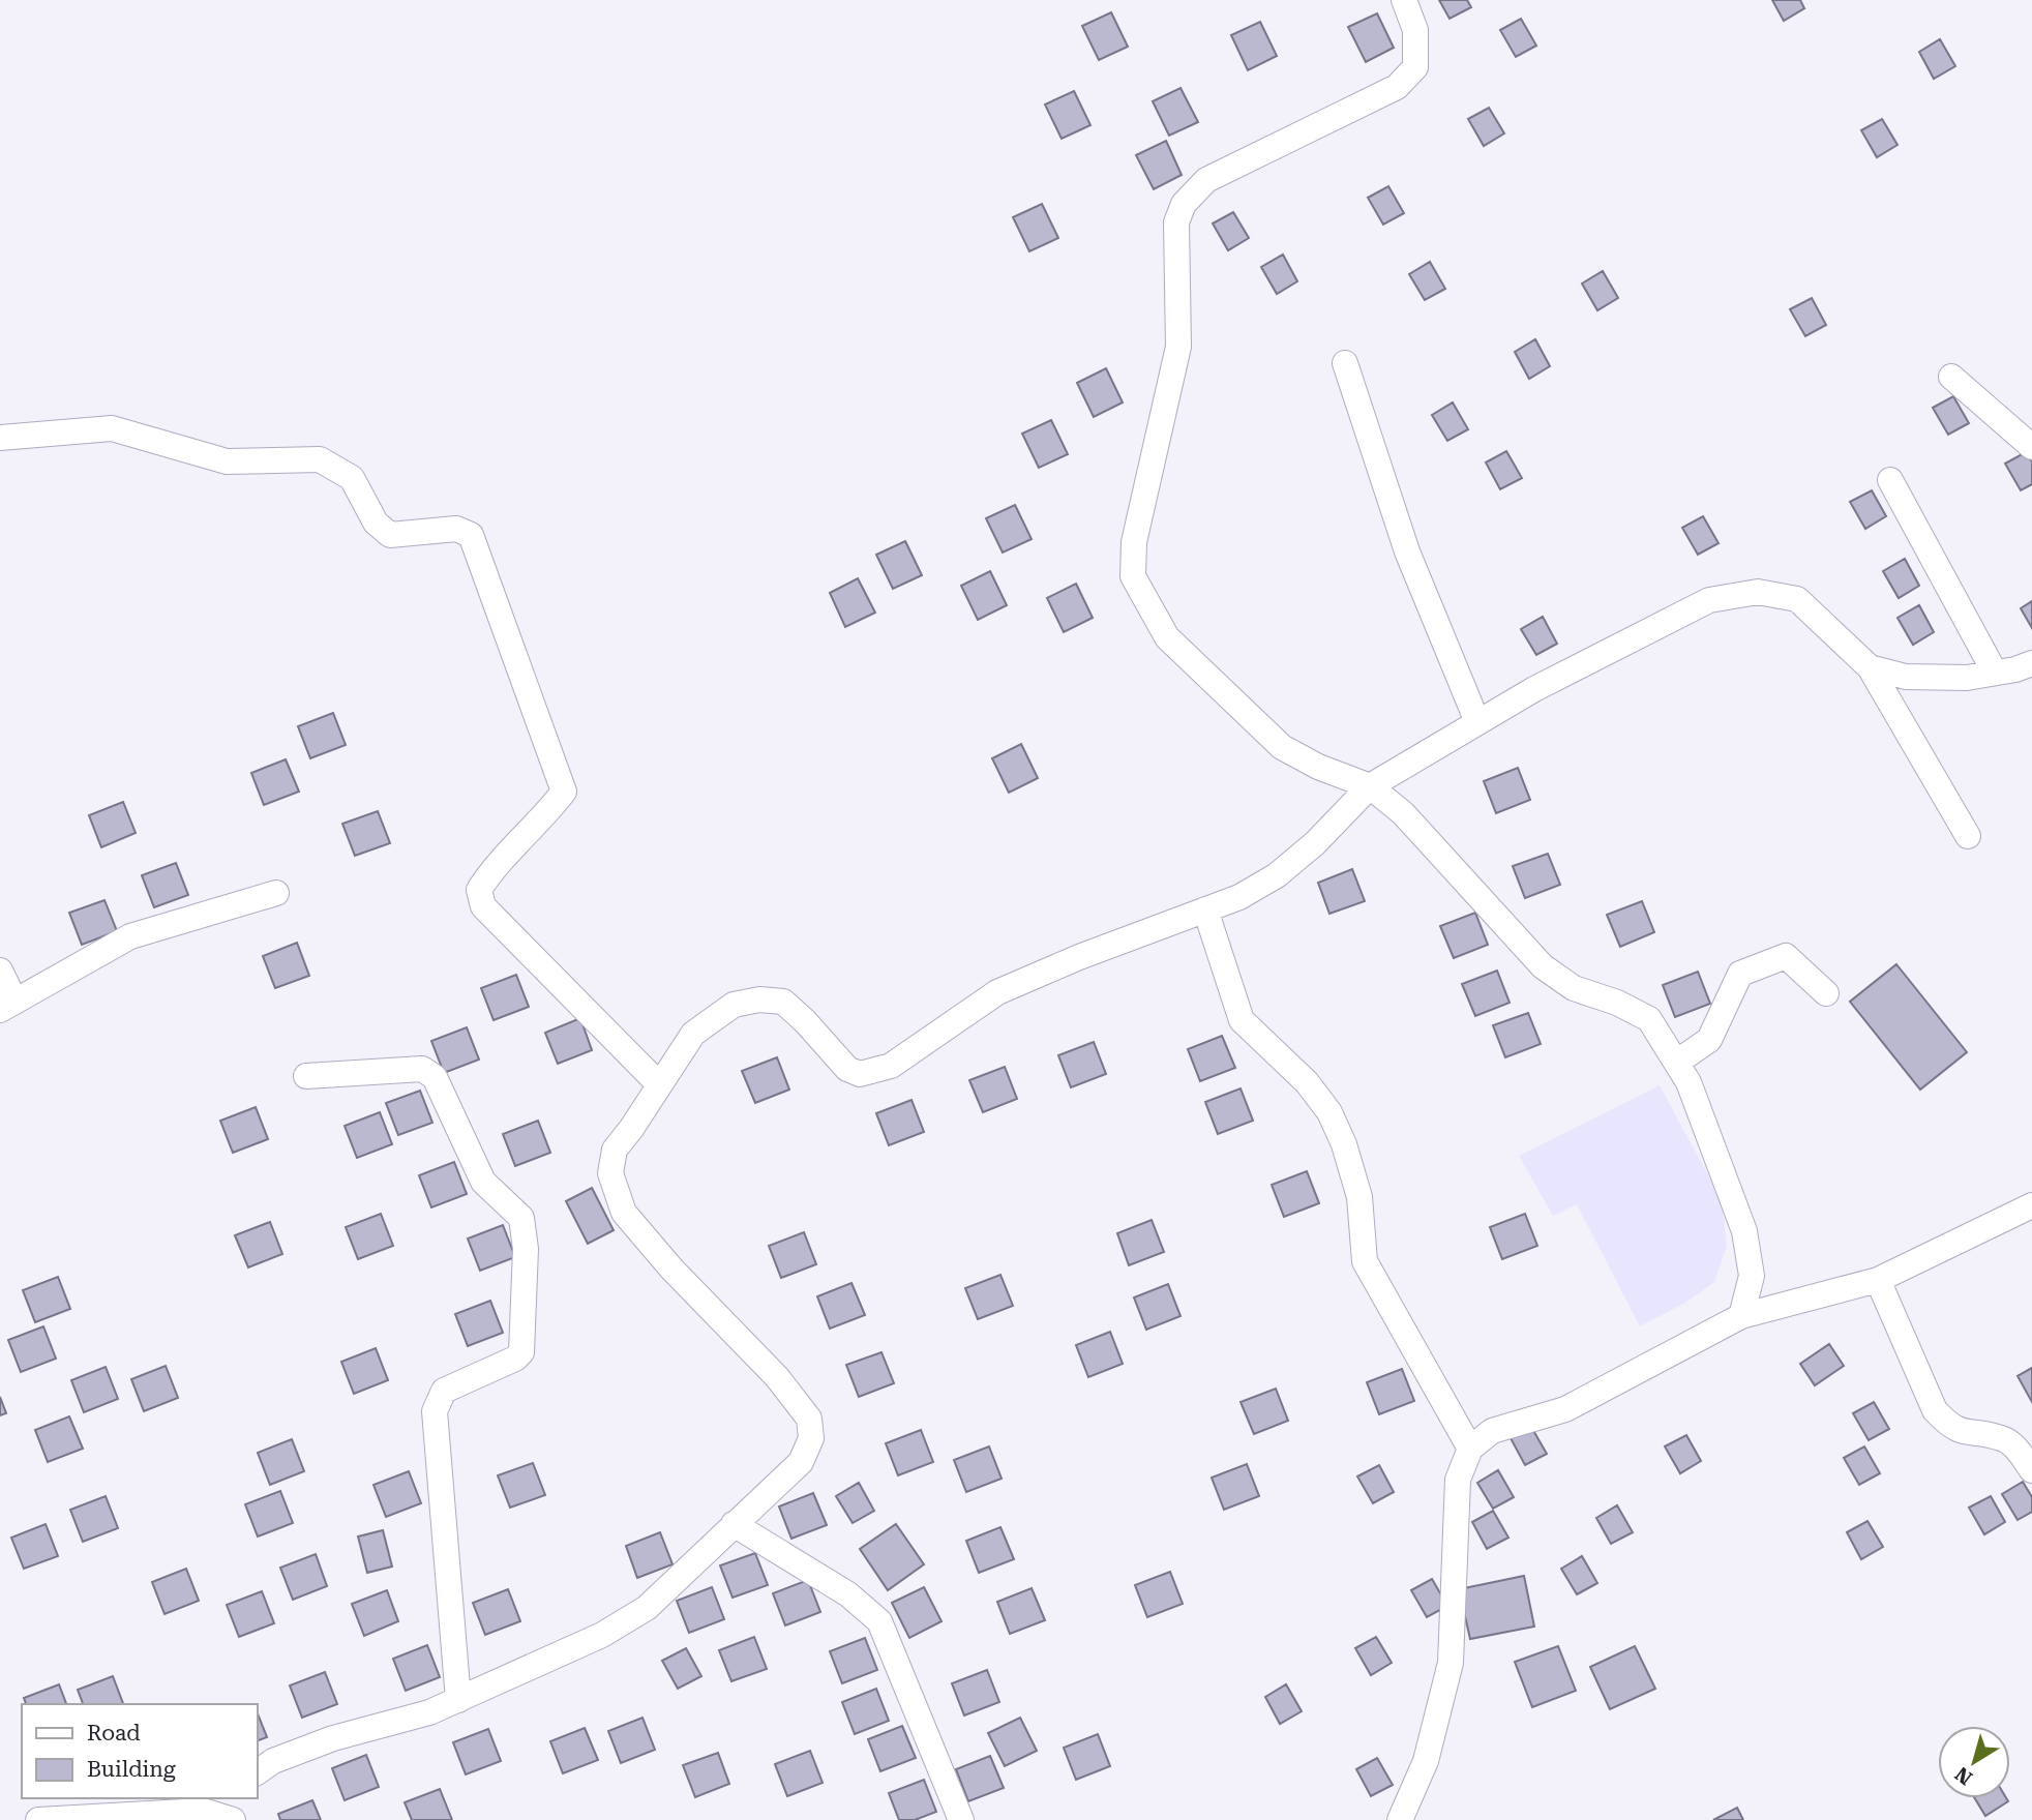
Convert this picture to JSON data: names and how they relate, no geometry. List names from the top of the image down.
{
  "legend": ["Road", "Building"],
  "north": "bottom left"
}
